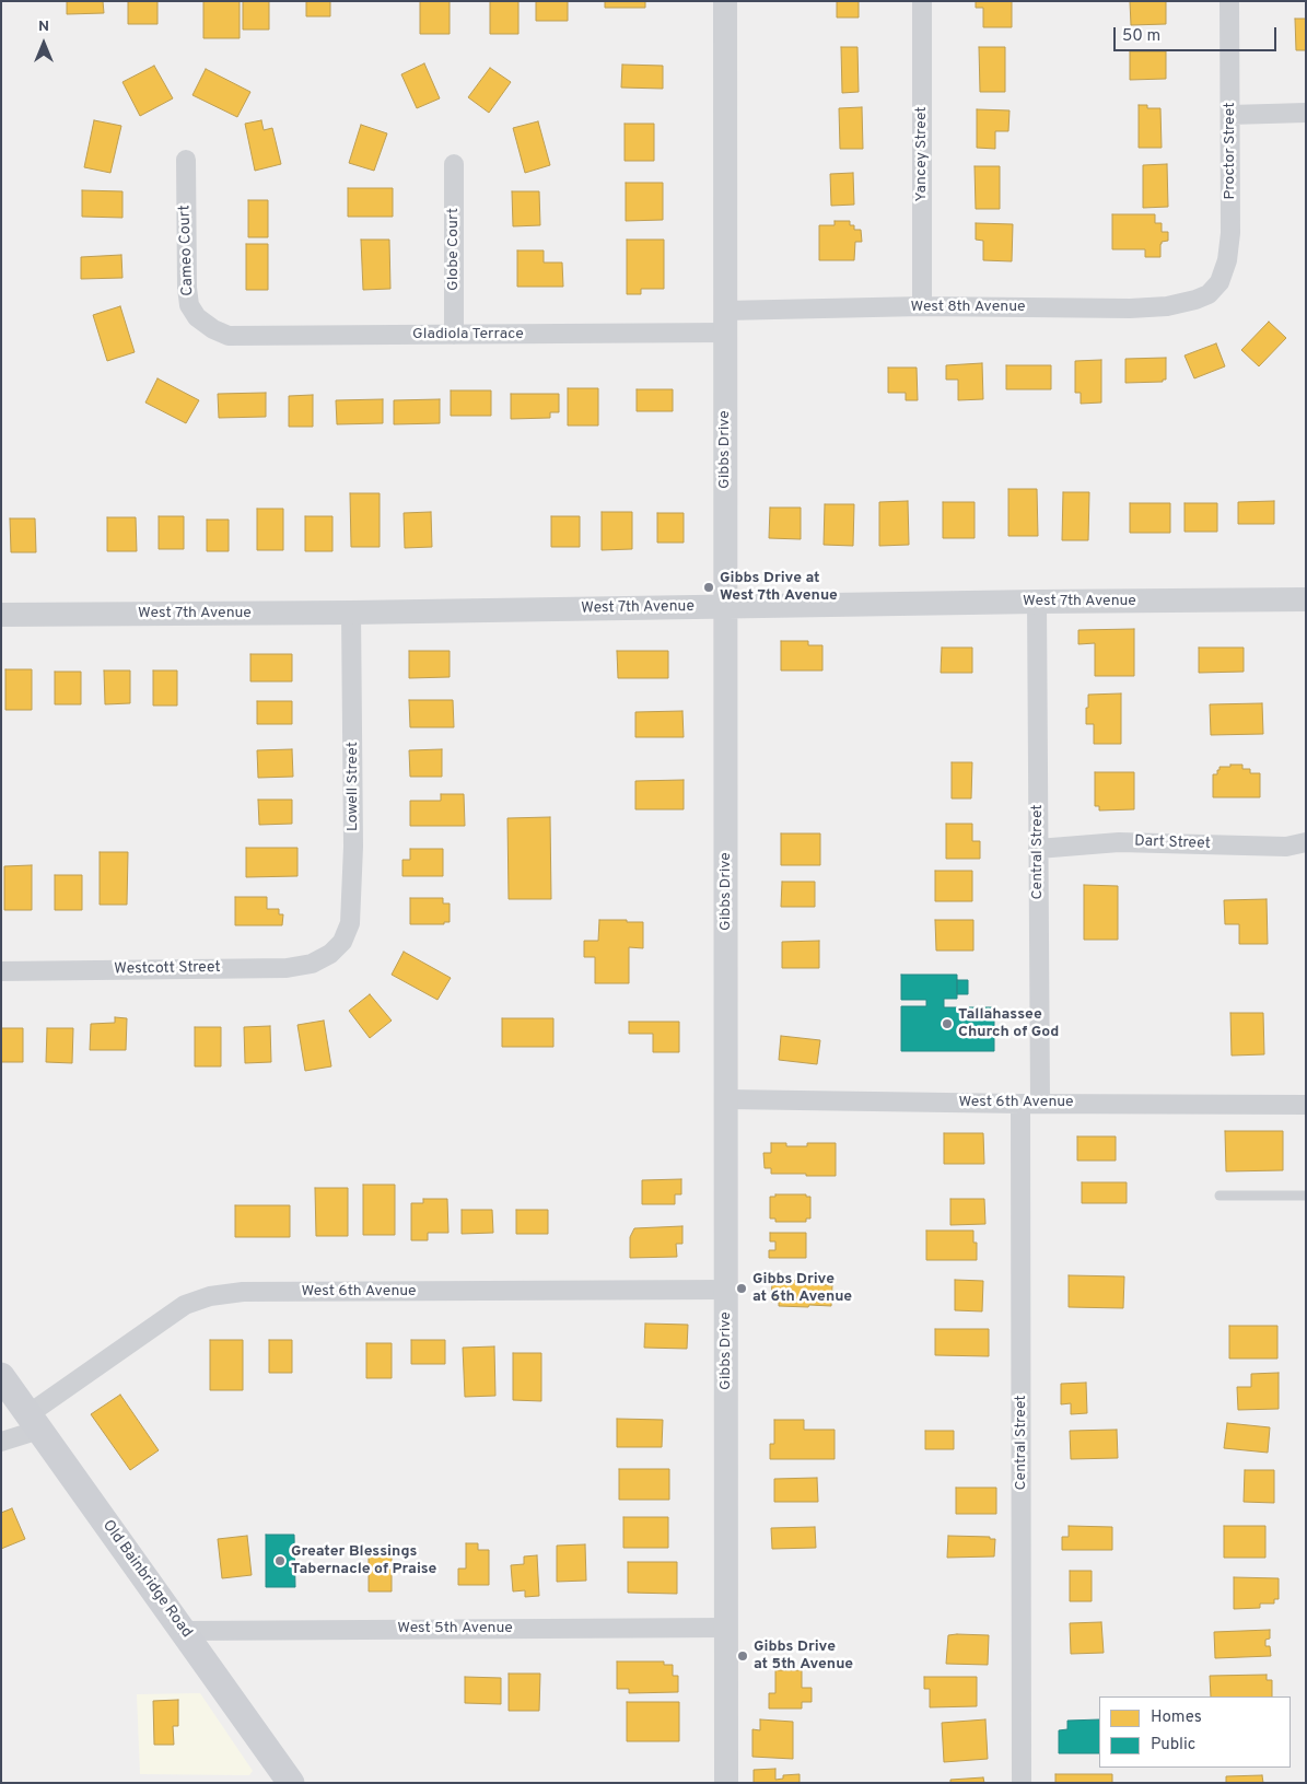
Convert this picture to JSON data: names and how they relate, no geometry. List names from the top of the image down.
{
  "streets": {
    "main road": ["Old Bainbridge Road"],
    "street": [
      "Proctor Street",
      "Yancey Street",
      "Globe Court",
      "Cameo Court",
      "West 8th Avenue",
      "Gladiola Terrace",
      "Gibbs Drive",
      "West 7th Avenue",
      "Lowell Street",
      "Dart Street",
      "Central Street",
      "Westcott Street",
      "West 6th Avenue",
      "West 5th Avenue"
    ]
  },
  "crossings": [
    ["Proctor Street", "West 8th Avenue"],
    ["Yancey Street", "West 8th Avenue"],
    ["Globe Court", "Gladiola Terrace"],
    ["Cameo Court", "Gladiola Terrace"],
    ["West 8th Avenue", "Gladiola Terrace"],
    ["West 8th Avenue", "Gibbs Drive"],
    ["Gladiola Terrace", "Gibbs Drive"],
    ["Gibbs Drive", "West 7th Avenue"],
    ["Gibbs Drive", "West 6th Avenue"],
    ["Gibbs Drive", "West 5th Avenue"],
    ["West 7th Avenue", "Lowell Street"],
    ["West 7th Avenue", "Central Street"],
    ["Lowell Street", "Westcott Street"],
    ["Dart Street", "Central Street"],
    ["Central Street", "West 6th Avenue"],
    ["West 6th Avenue", "Old Bainbridge Road"],
    ["Old Bainbridge Road", "West 5th Avenue"]
  ],
  "places": [
    "Gibbs Drive at West 7th Avenue",
    "Tallahassee Church of God",
    "Gibbs Drive at 6th Avenue",
    "Greater Blessings Tabernacle of Praise",
    "Gibbs Drive at 5th Avenue"
  ],
  "legend": ["Homes", "Public"],
  "scale_bar": "50 m",
  "north": "top"
}
